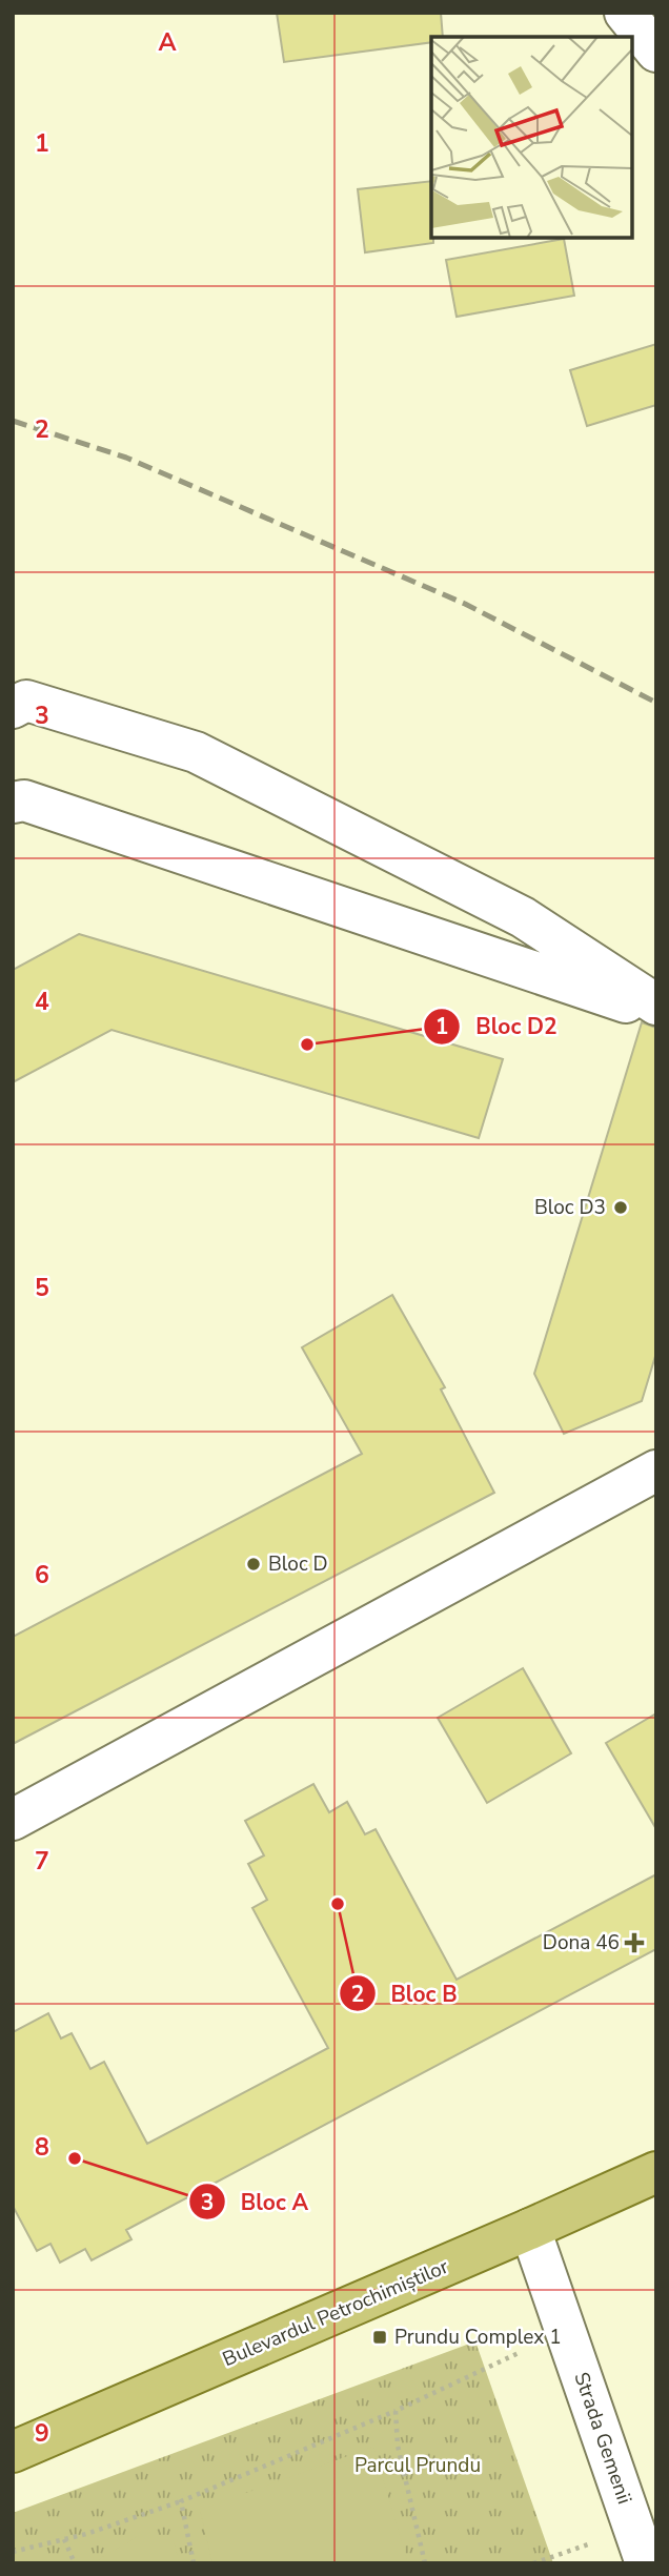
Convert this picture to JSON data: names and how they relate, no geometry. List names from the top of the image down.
{
  "streets": {
    "main road": ["Bulevardul Petrochimiștilor"],
    "street": ["Strada Gemenii"]
  },
  "crossings": [
    ["Bulevardul Petrochimiștilor", "Strada Gemenii"]
  ],
  "parks": ["Parcul Prundu"],
  "places": {
    "other": [
      "Bloc D2",
      "Bloc D3",
      "Bloc D",
      "Bloc B",
      "Bloc A"
    ],
    "health": ["Dona 46"],
    "transit": ["Prundu Complex 1"]
  },
  "grid": {
    "columns": ["A"],
    "rows": [
      "1",
      "2",
      "3",
      "4",
      "5",
      "6",
      "7",
      "8",
      "9"
    ]
  }
}
